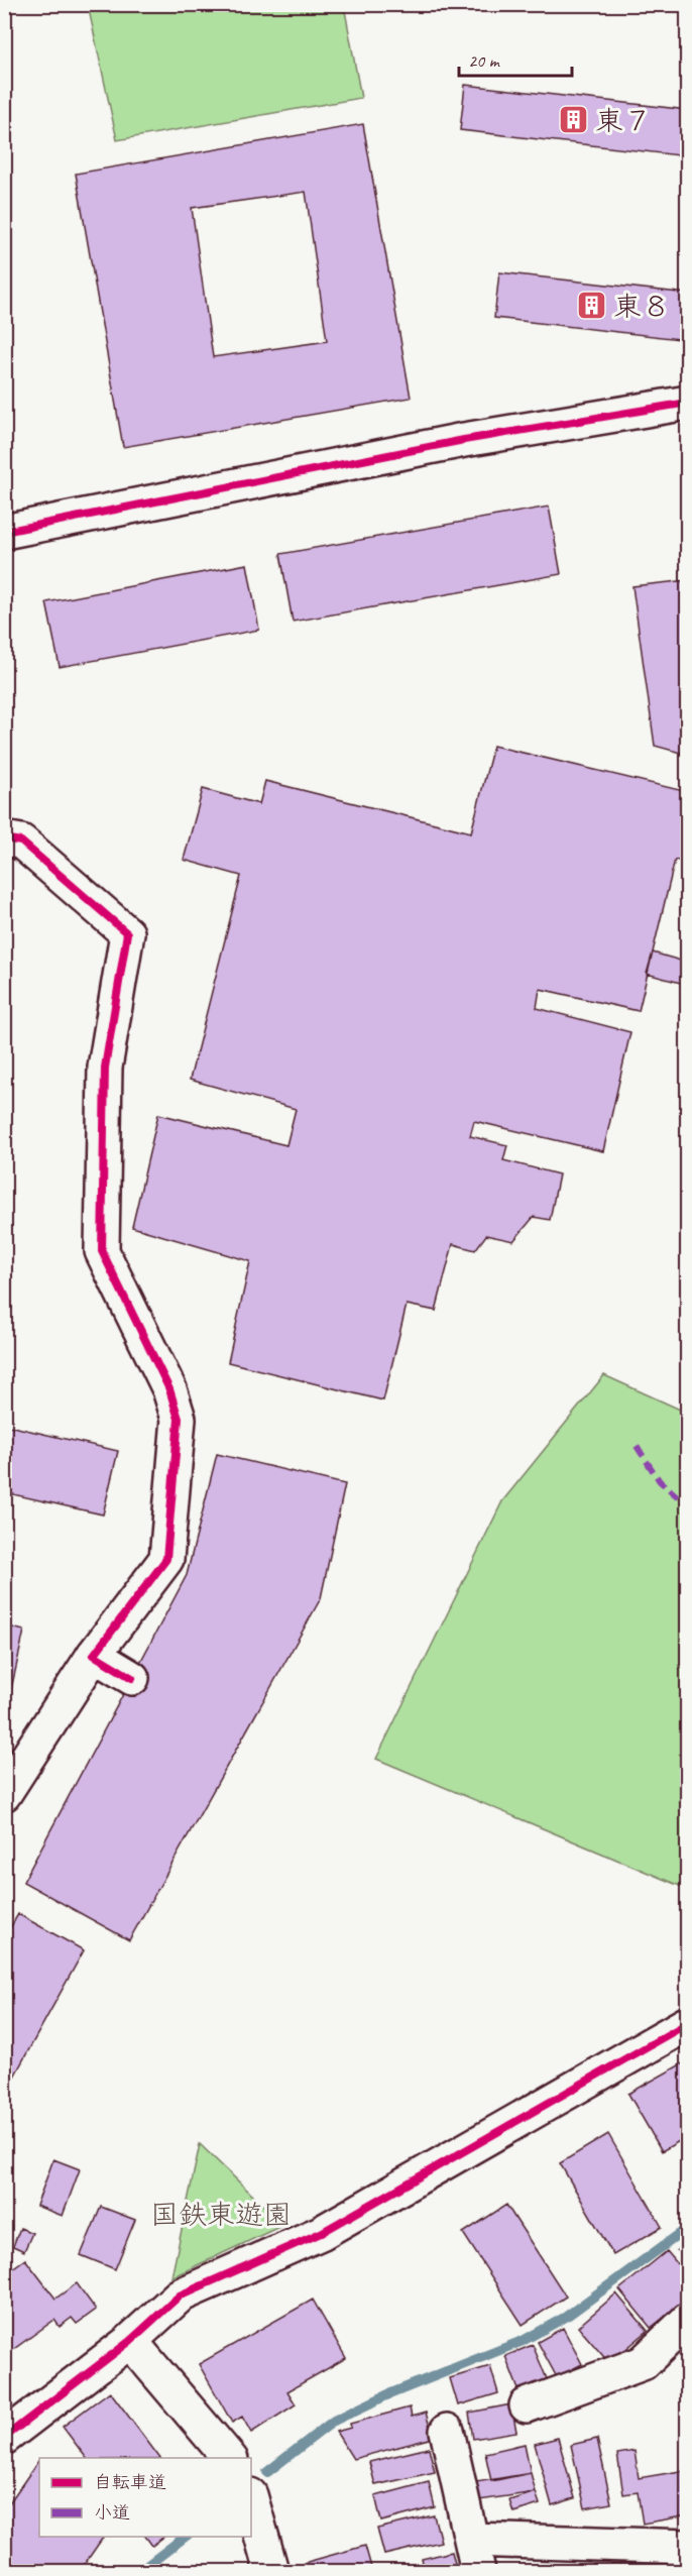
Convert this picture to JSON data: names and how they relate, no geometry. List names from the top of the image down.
{
  "parks": ["国鉄東遊園"],
  "places": {
    "building": ["東７", "東８"]
  },
  "legend": ["自転車道", "小道"],
  "scale_bar": "20 m"
}
